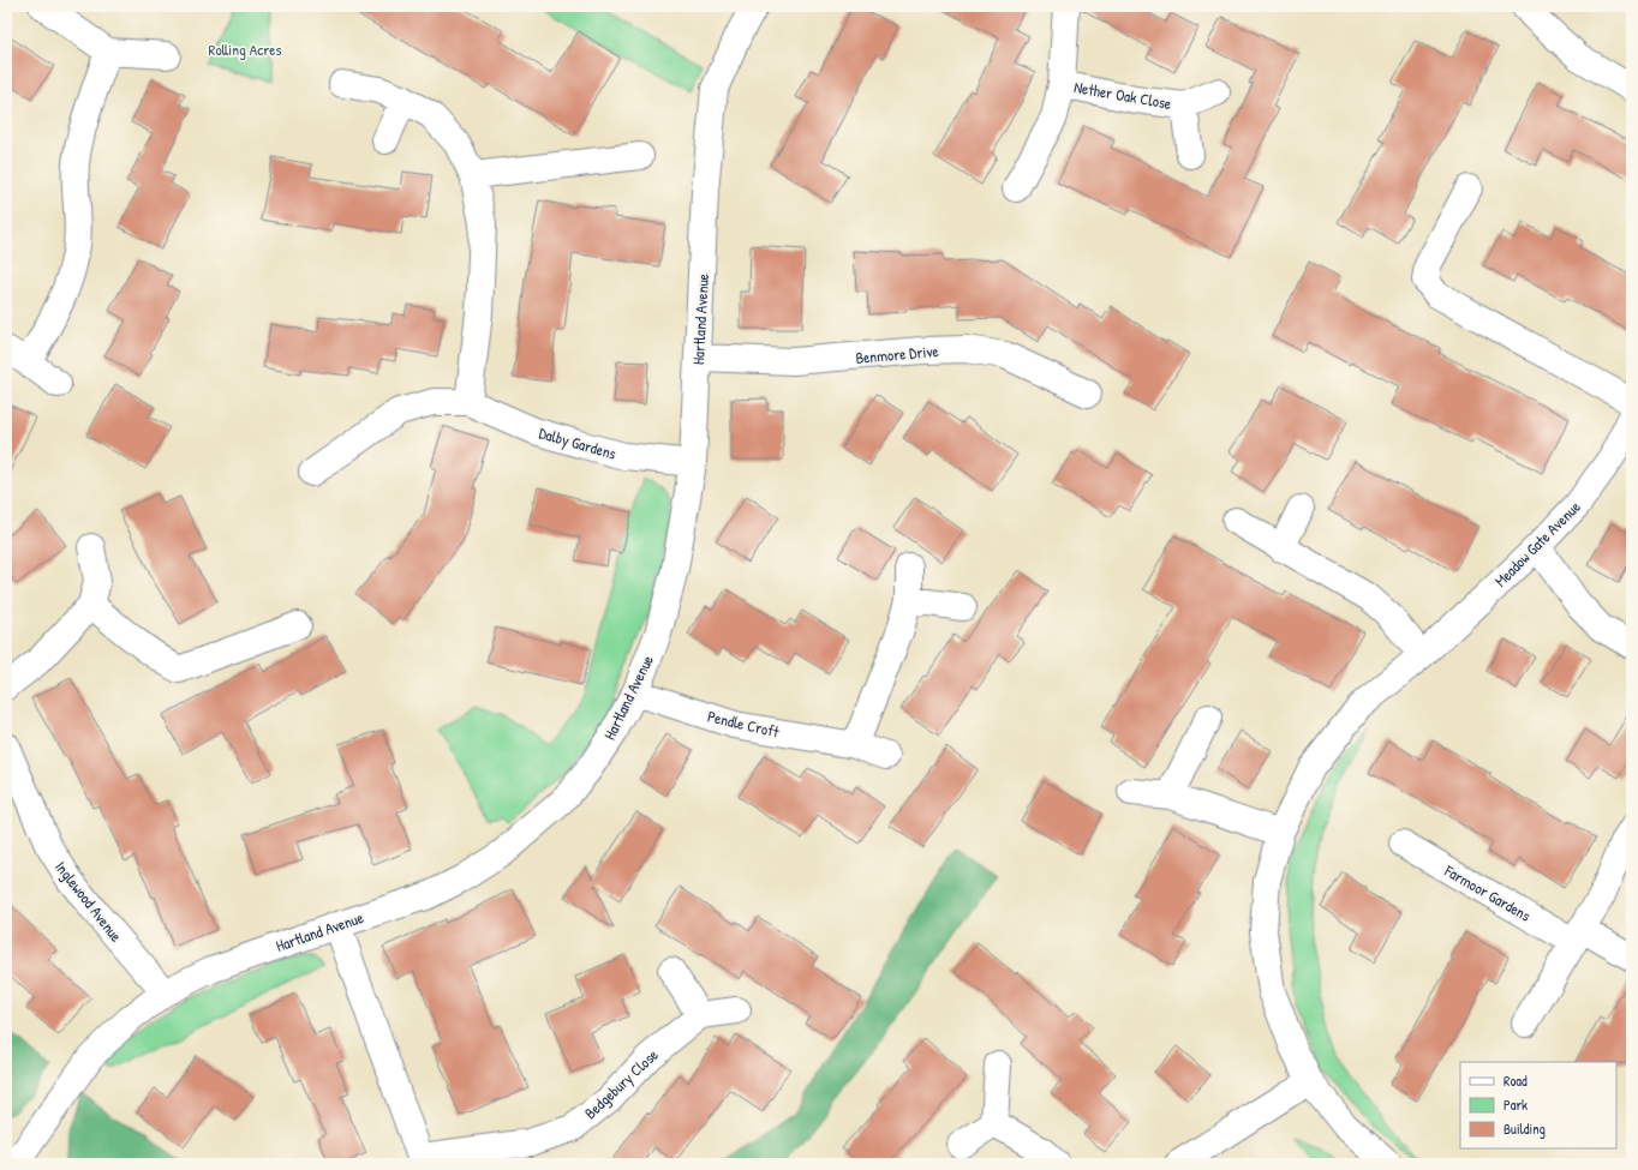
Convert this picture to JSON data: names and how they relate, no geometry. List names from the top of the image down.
{
  "streets": {
    "street": [
      "Nether Oak Close",
      "Hartland Avenue",
      "Benmore Drive",
      "Dalby Gardens",
      "Meadow Gate Avenue",
      "Pendle Croft",
      "Farmoor Gardens",
      "Inglewood Avenue",
      "Bedgebury Close"
    ]
  },
  "crossings": [
    ["Hartland Avenue", "Benmore Drive"],
    ["Hartland Avenue", "Dalby Gardens"],
    ["Hartland Avenue", "Pendle Croft"],
    ["Hartland Avenue", "Inglewood Avenue"],
    ["Hartland Avenue", "Bedgebury Close"]
  ],
  "parks": ["Rolling Acres"],
  "legend": ["Road", "Park", "Building"]
}
